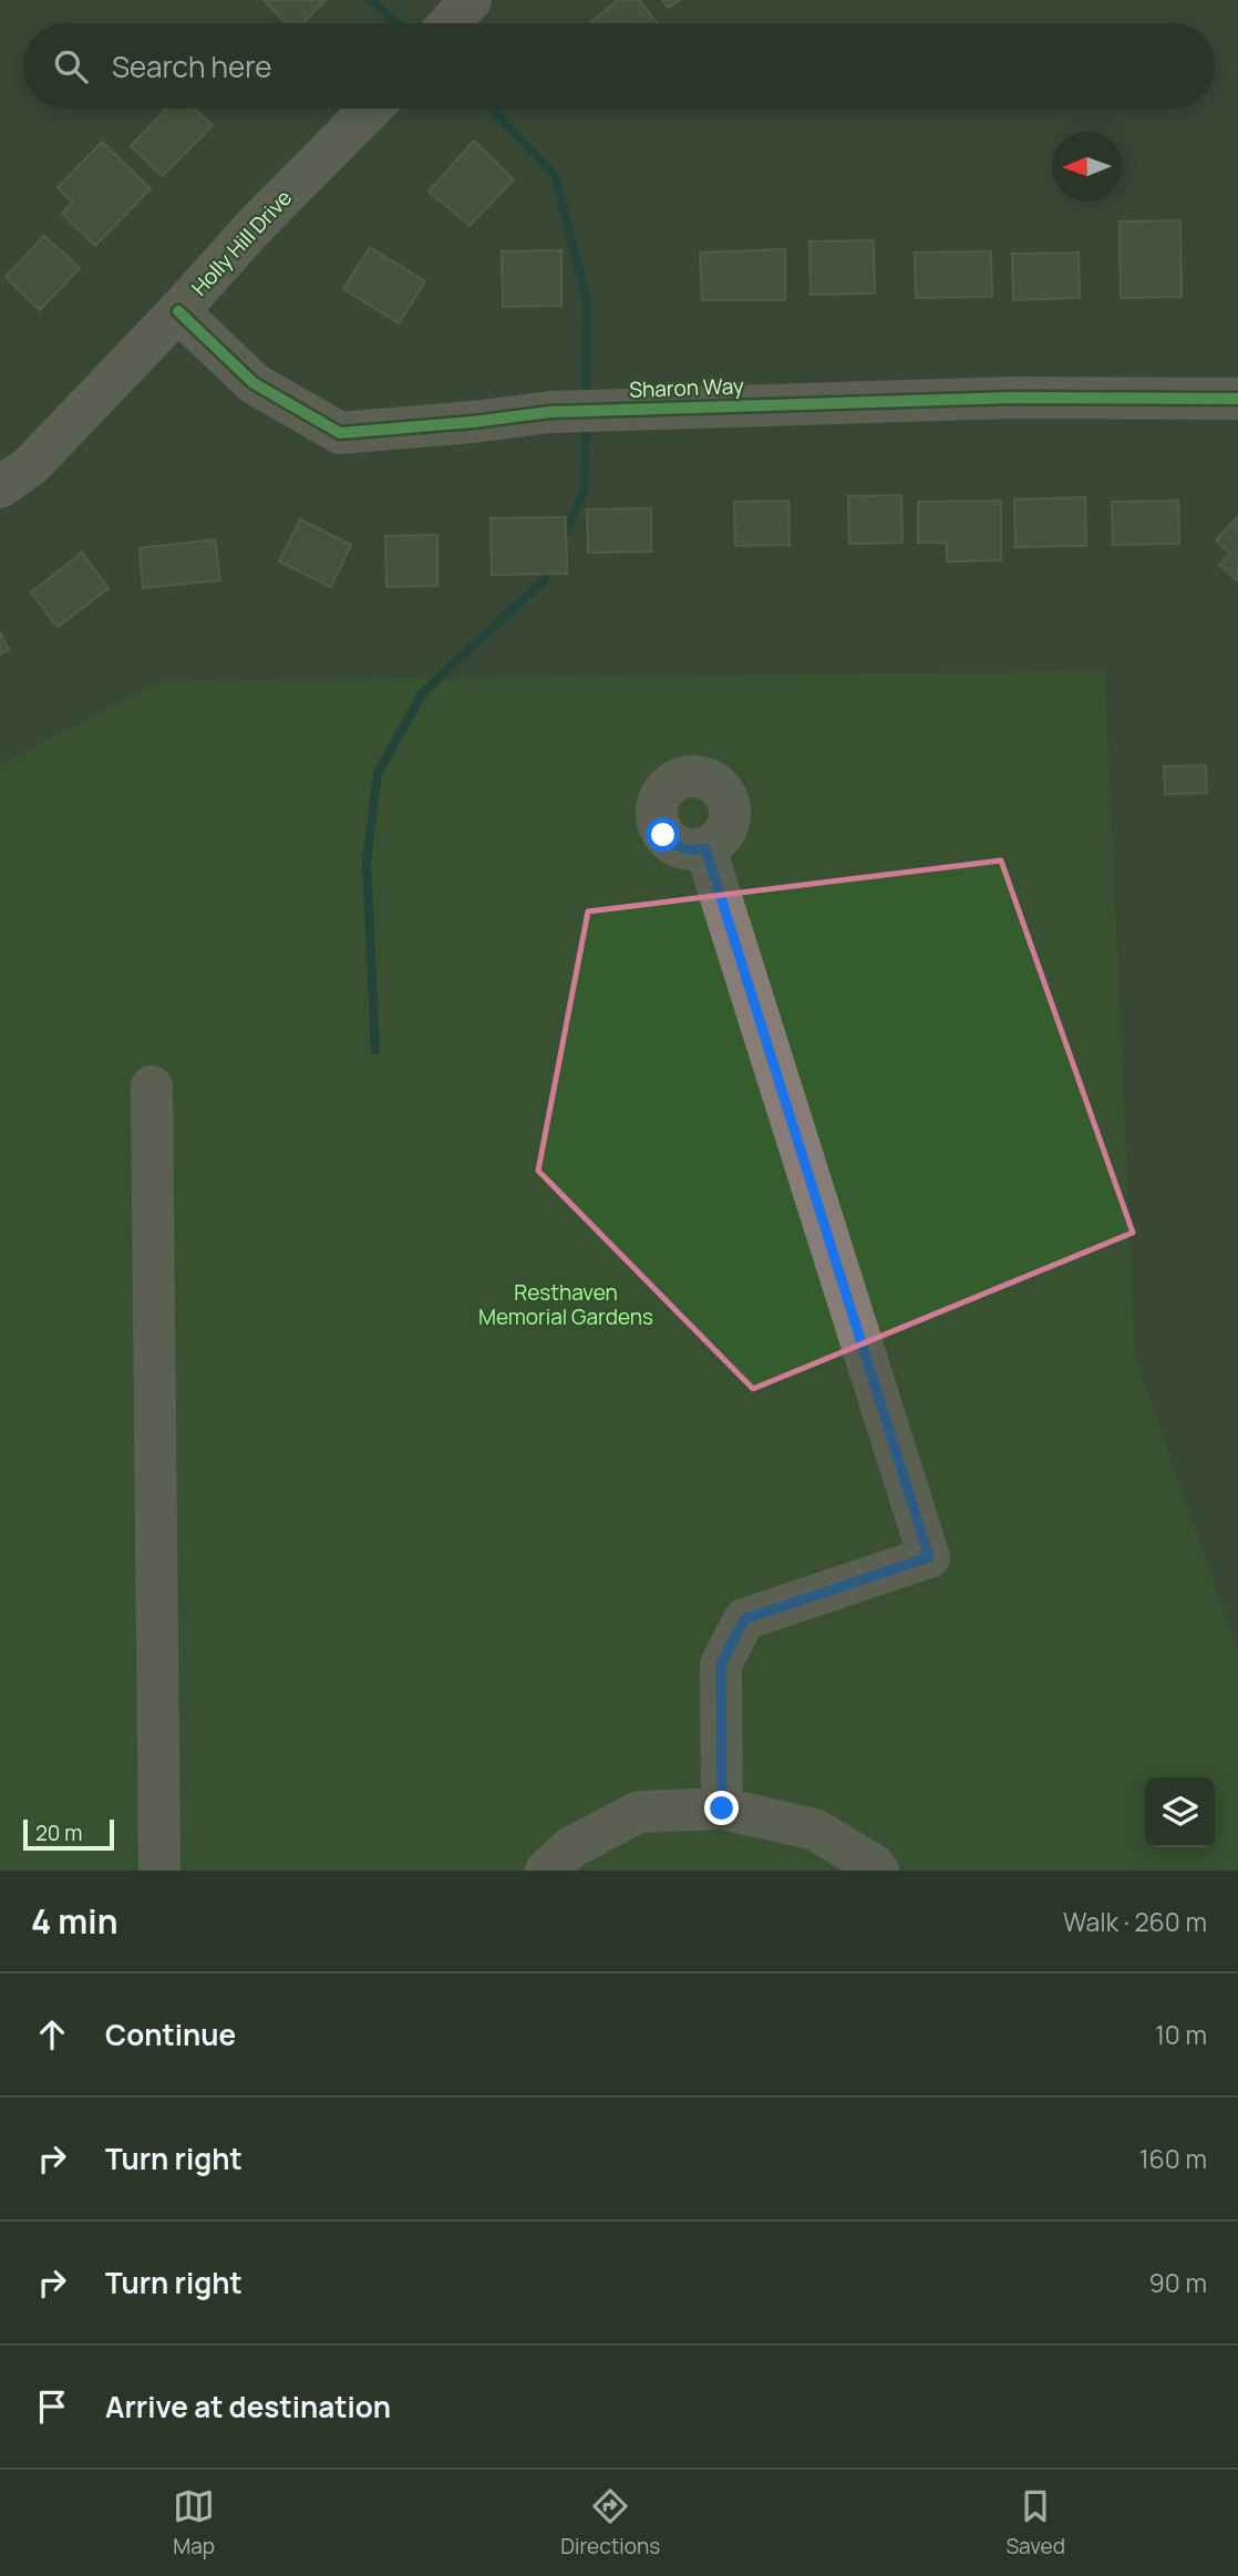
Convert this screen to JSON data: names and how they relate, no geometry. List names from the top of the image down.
{
  "streets": {
    "street": ["Holly Hill Drive", "Sharon Way"]
  },
  "crossings": [
    ["Holly Hill Drive", "Sharon Way"]
  ],
  "parks": ["Resthaven Memorial Gardens"],
  "scale_bar": "20 m",
  "north": "left",
  "page": {
    "search": "Search here",
    "scale": "20 m",
    "heading": ["4 min", "Walk · 260 m"],
    "list": [
      ["Continue", "10 m"],
      ["Turn right", "160 m"],
      ["Turn right", "90 m"],
      "Arrive at destination"
    ],
    "nav": ["Map", "Directions", "Saved"]
  }
}
